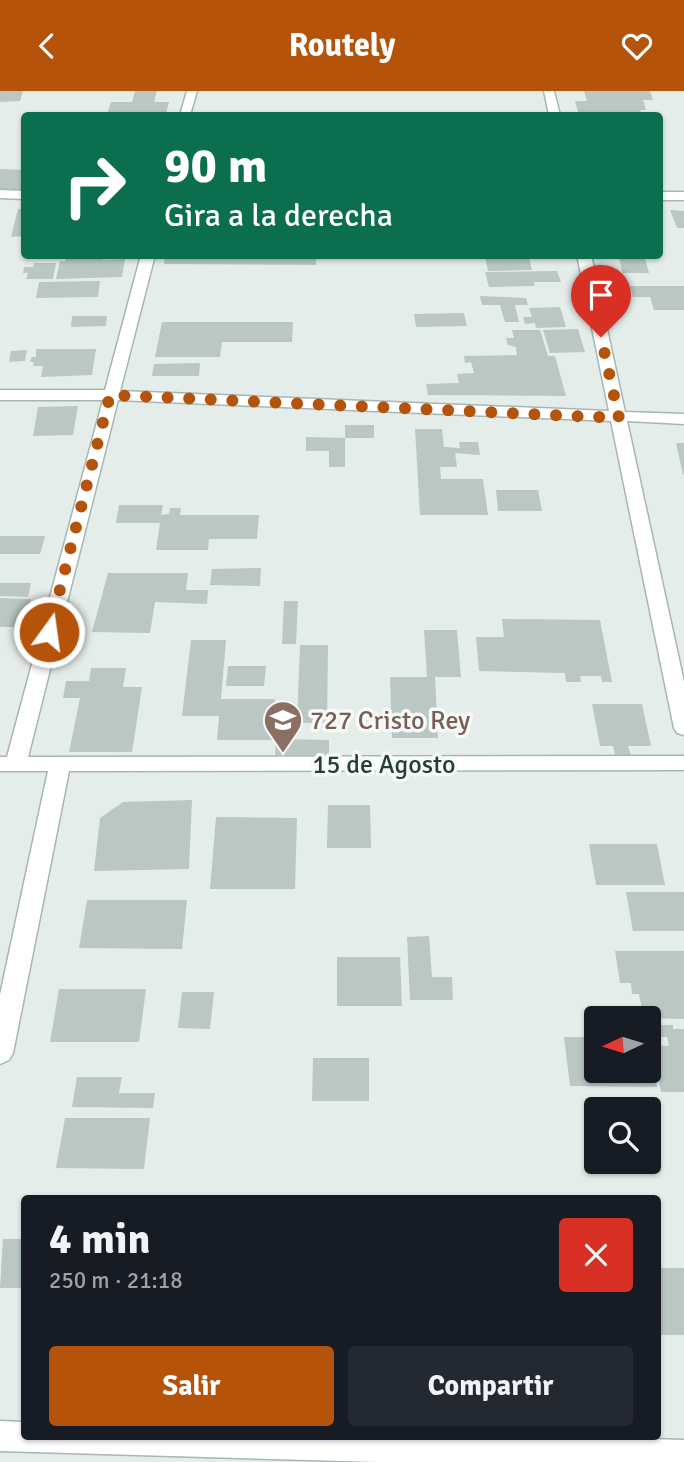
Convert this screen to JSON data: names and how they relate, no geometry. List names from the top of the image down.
{
  "streets": {
    "street": ["15 de Agosto"]
  },
  "places": {
    "school or university": ["727 Cristo Rey"]
  },
  "north": "left",
  "page": {
    "header": "Routely",
    "turn": ["90 m", "Gira a la derecha"],
    "heading": ["4 min", "250 m · 21:18"],
    "buttons": ["Salir", "Compartir"]
  }
}
